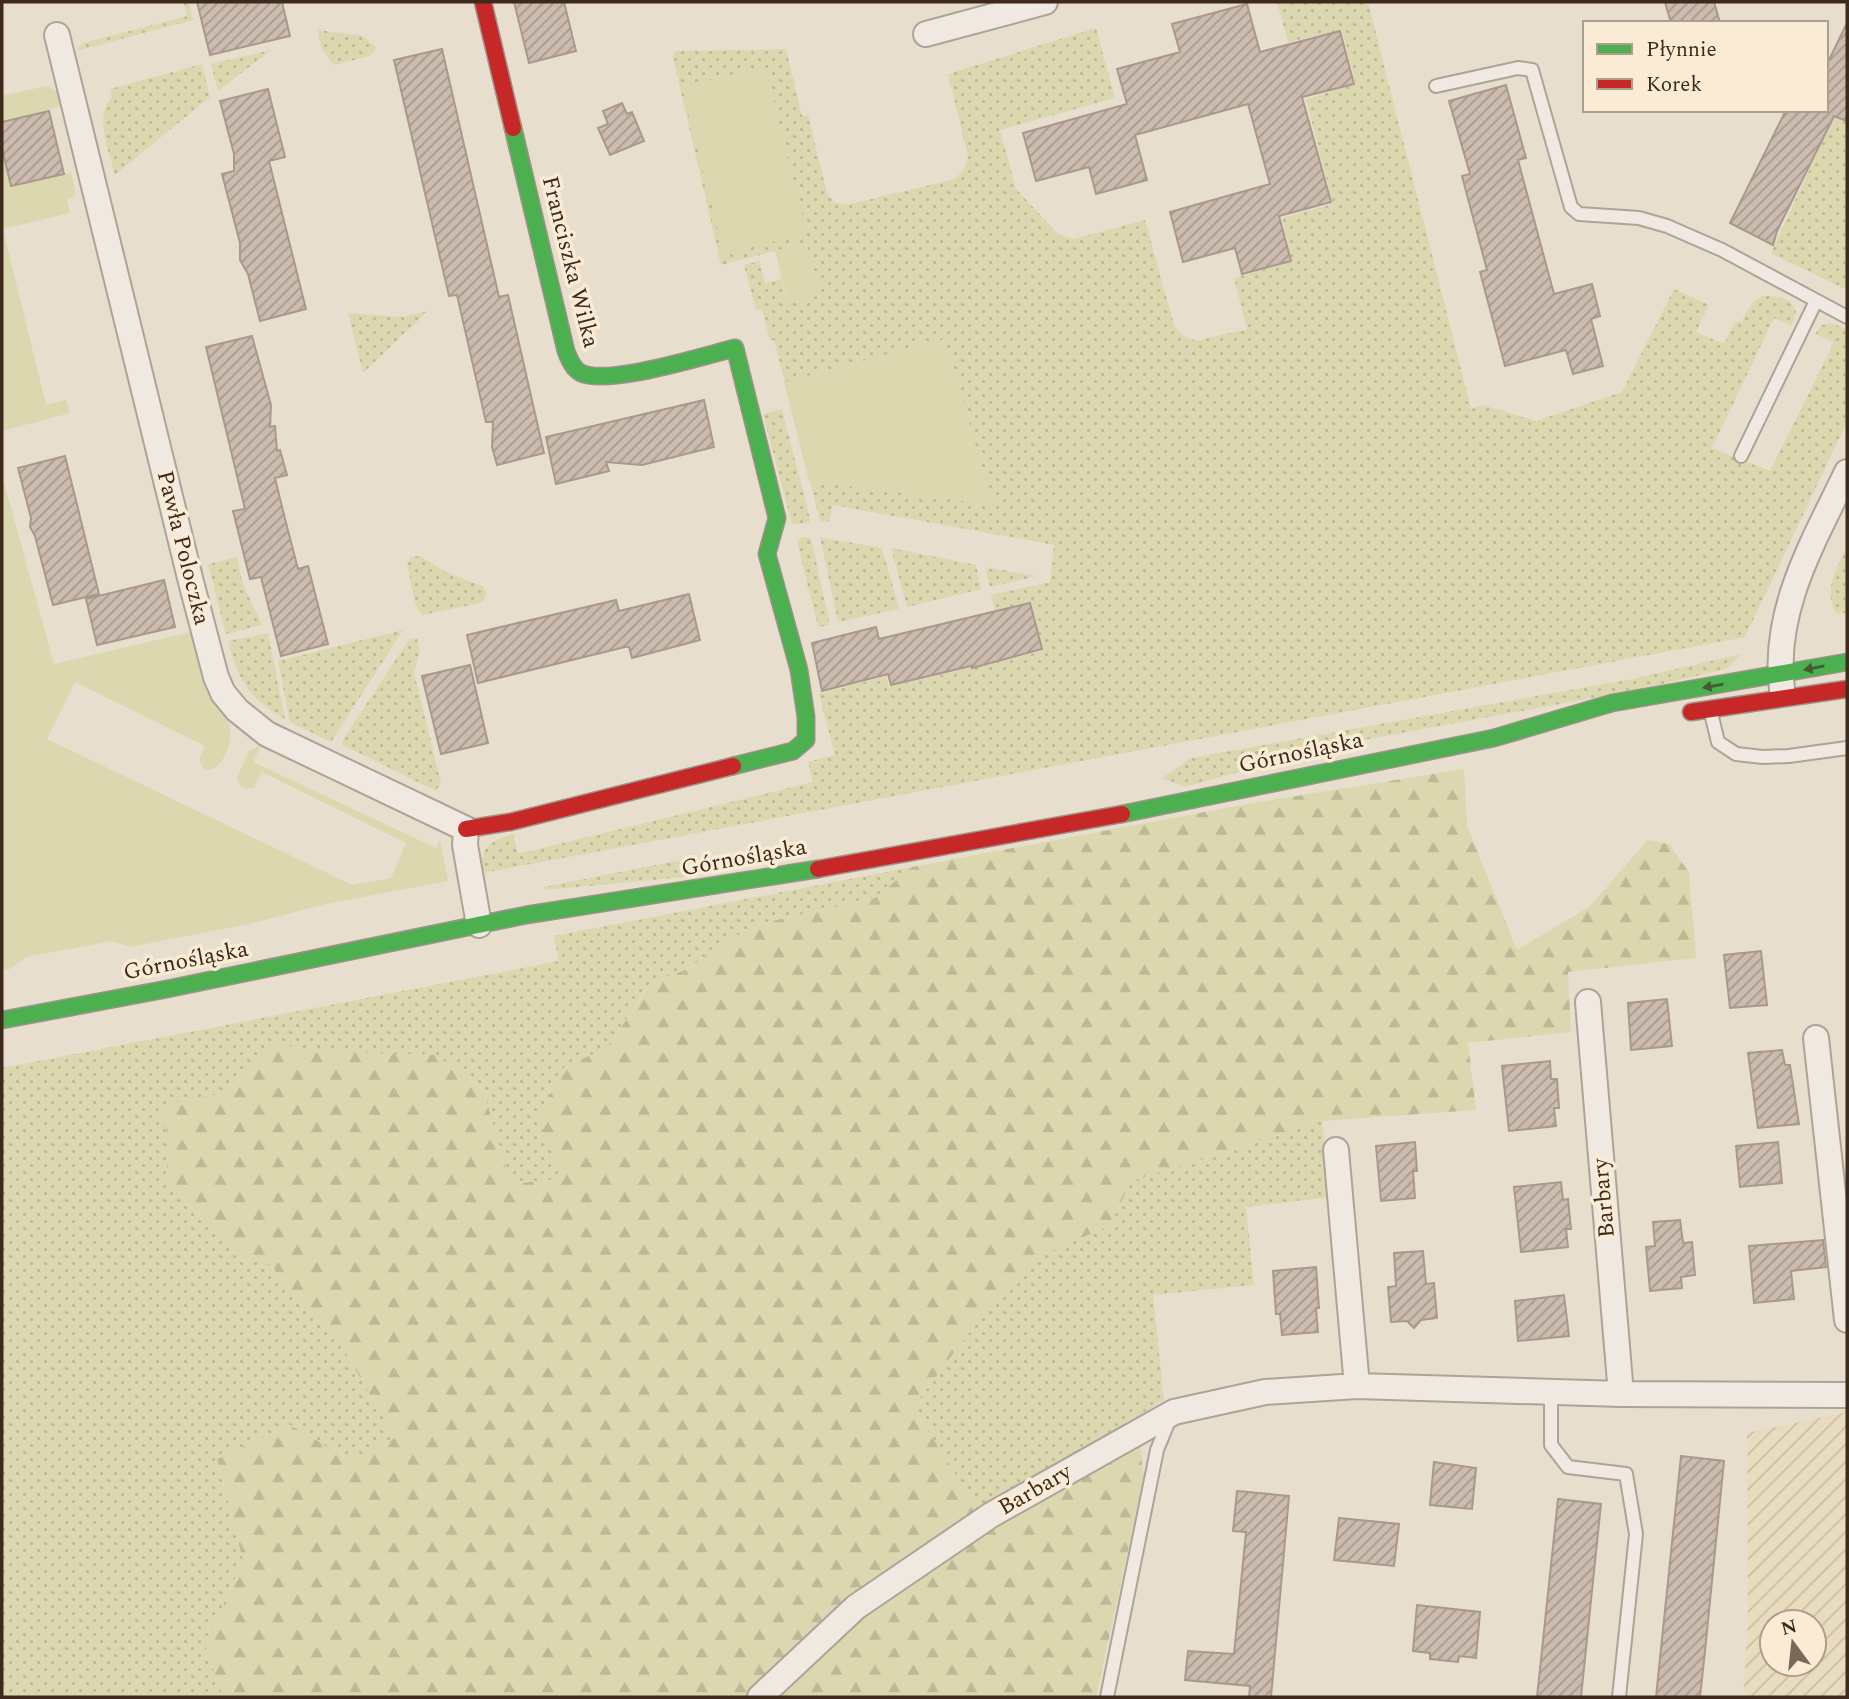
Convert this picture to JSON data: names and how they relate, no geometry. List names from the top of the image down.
{
  "streets": {
    "street": [
      "Franciszka Wilka",
      "Pawła Poloczka",
      "Górnośląska",
      "Barbary"
    ]
  },
  "crossings": [
    ["Franciszka Wilka", "Pawła Poloczka"]
  ],
  "legend": ["Płynnie", "Korek"],
  "north": "top"
}
